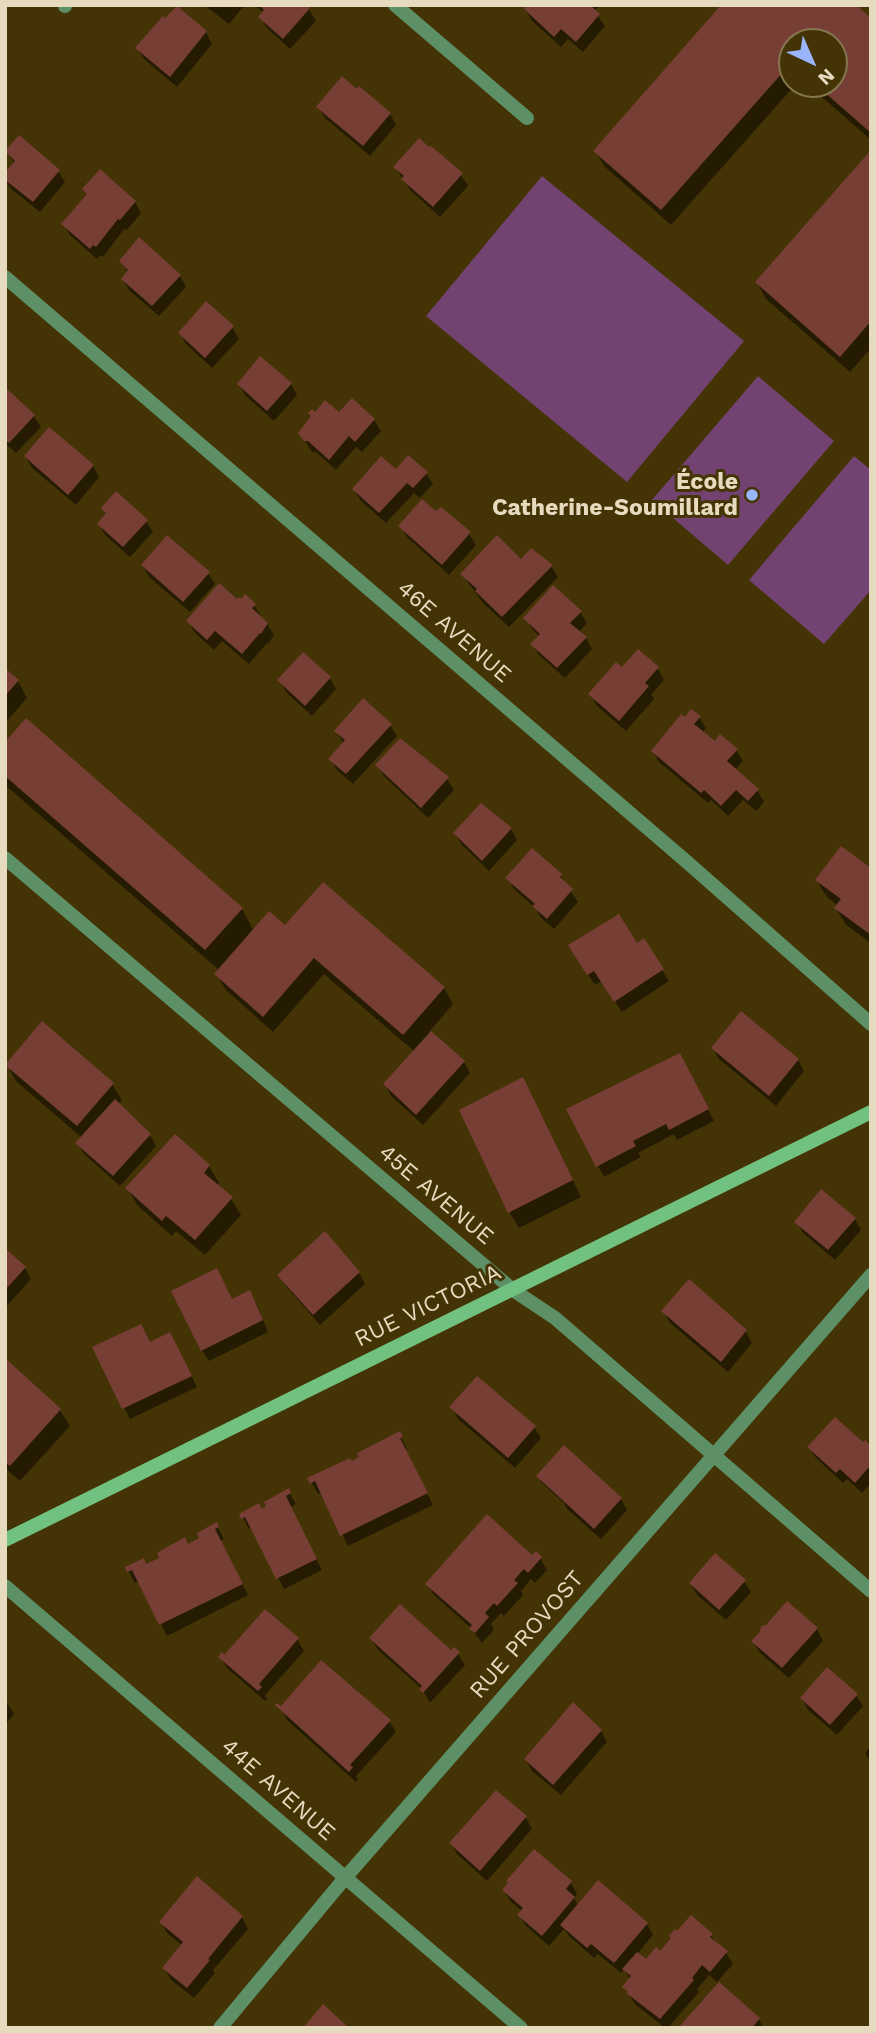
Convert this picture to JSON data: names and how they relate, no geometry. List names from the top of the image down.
{
  "streets": {
    "main road": ["RUE VICTORIA"],
    "street": [
      "46E AVENUE",
      "45E AVENUE",
      "RUE PROVOST",
      "44E AVENUE"
    ]
  },
  "crossings": [
    ["45E AVENUE", "RUE VICTORIA"],
    ["45E AVENUE", "RUE PROVOST"],
    ["RUE PROVOST", "44E AVENUE"]
  ],
  "places": ["École Catherine-Soumillard"],
  "north": "bottom right"
}
